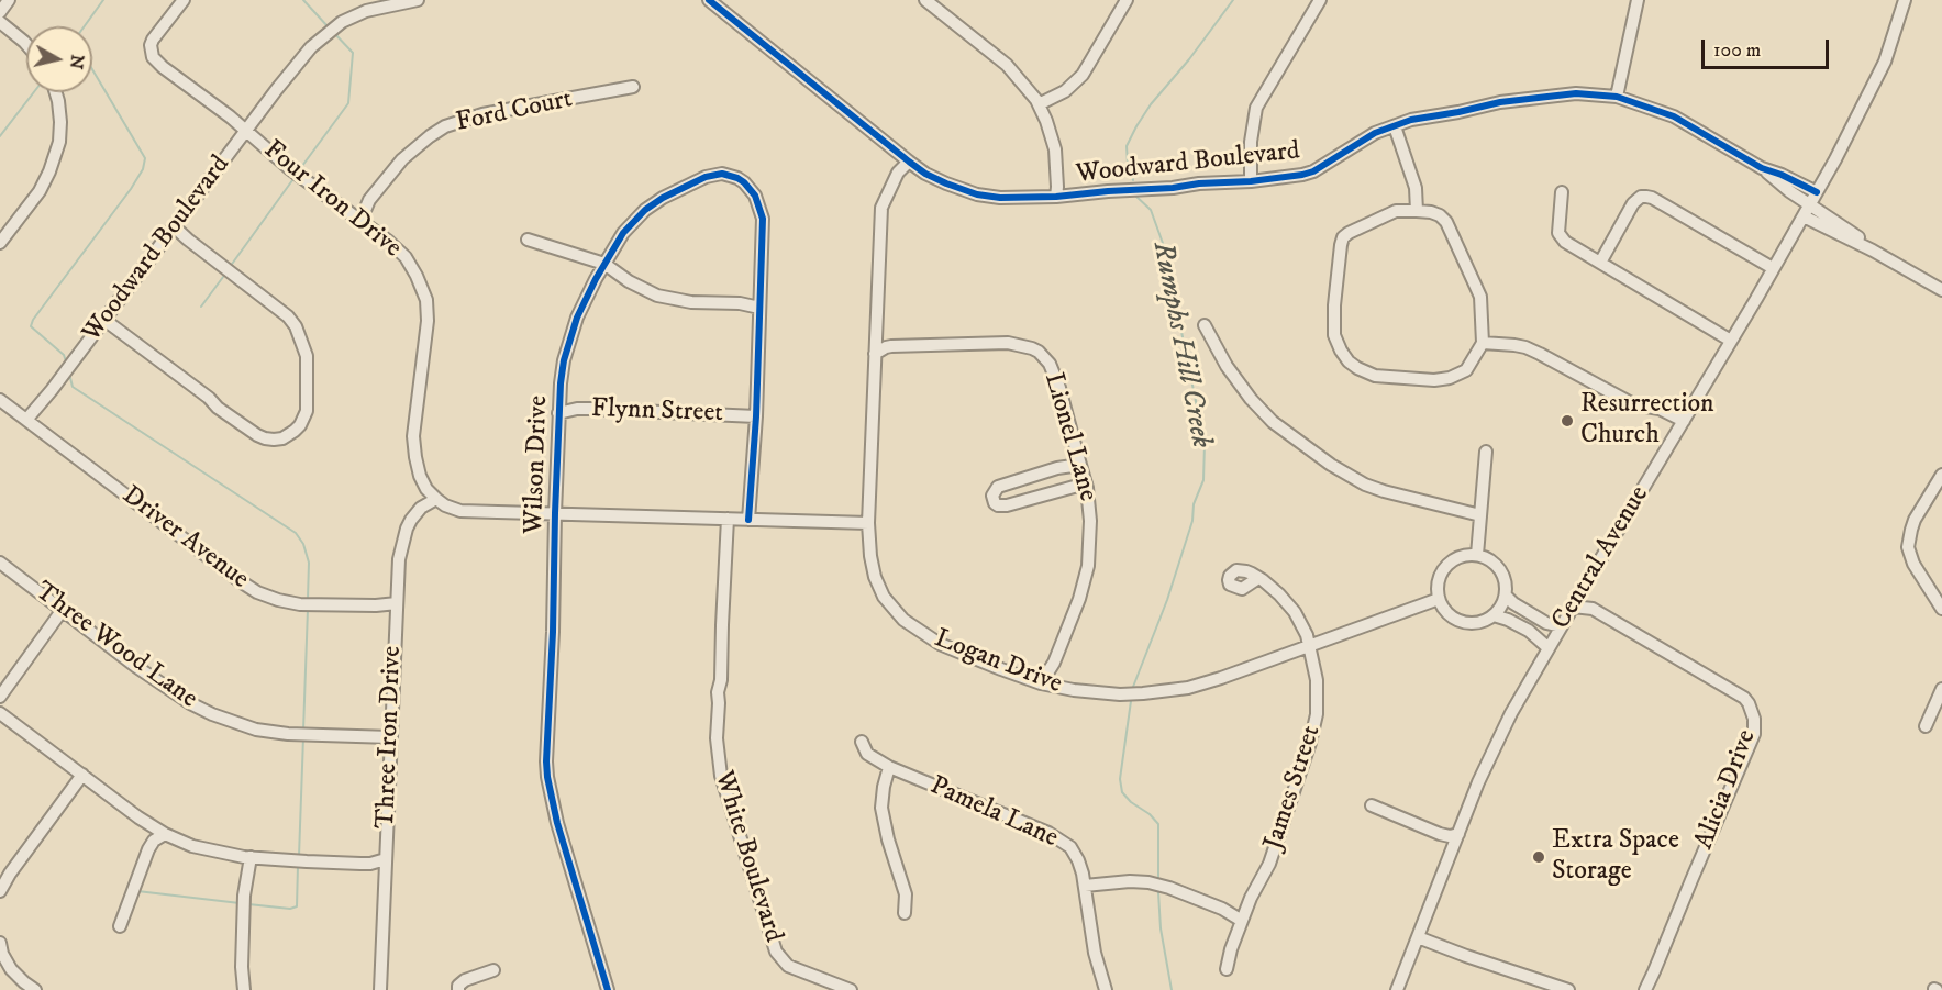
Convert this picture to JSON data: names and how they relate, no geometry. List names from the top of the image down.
{
  "streets": {
    "street": [
      "Ford Court",
      "Woodward Boulevard",
      "Four Iron Drive",
      "Flynn Street",
      "Lionel Lane",
      "Wilson Drive",
      "Driver Avenue",
      "Central Avenue",
      "Three Wood Lane",
      "Logan Drive",
      "Three Iron Drive",
      "James Street",
      "Alicia Drive",
      "Pamela Lane",
      "White Boulevard"
    ]
  },
  "crossings": [
    ["Ford Court", "Four Iron Drive"],
    ["Woodward Boulevard", "Four Iron Drive"],
    ["Woodward Boulevard", "Driver Avenue"],
    ["Woodward Boulevard", "Central Avenue"],
    ["Woodward Boulevard", "Logan Drive"],
    ["Four Iron Drive", "Three Iron Drive"],
    ["Flynn Street", "Wilson Drive"],
    ["Lionel Lane", "Logan Drive"],
    ["Driver Avenue", "Three Iron Drive"],
    ["Central Avenue", "Alicia Drive"],
    ["Three Wood Lane", "Three Iron Drive"],
    ["Logan Drive", "James Street"]
  ],
  "water": ["Rumphs Hill Creek"],
  "places": ["Resurrection Church", "Extra Space Storage"],
  "scale_bar": "100 m",
  "north": "right"
}
